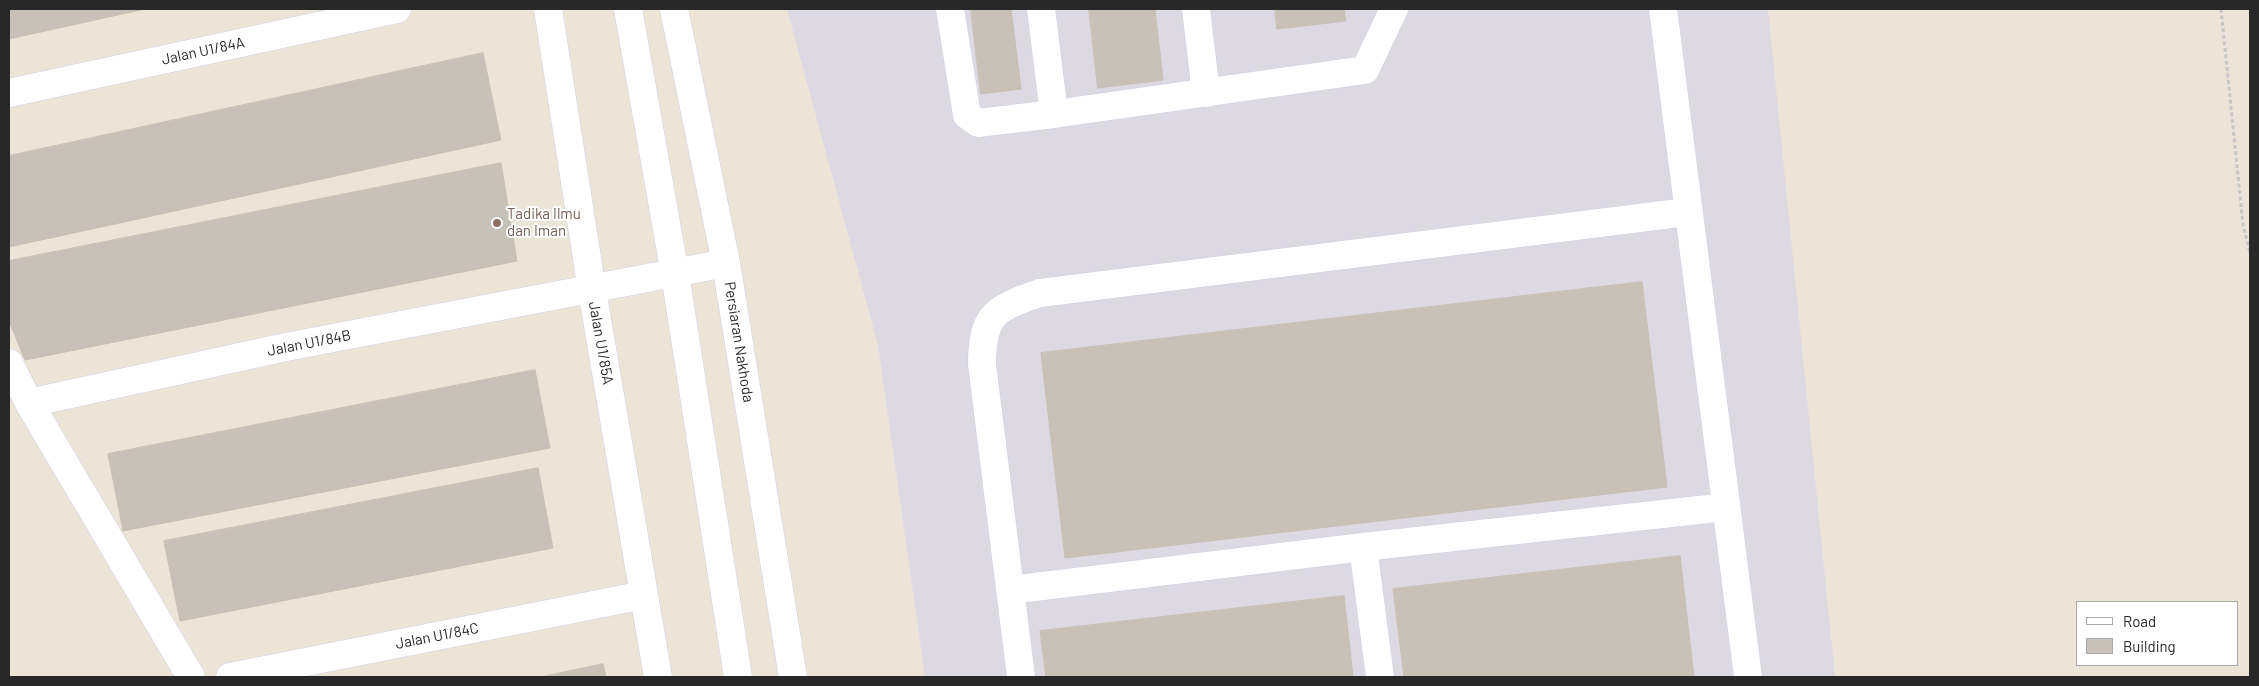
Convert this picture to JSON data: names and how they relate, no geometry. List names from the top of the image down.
{
  "streets": {
    "street": [
      "Jalan U1/84A",
      "Persiaran Nakhoda",
      "Jalan U1/84B",
      "Jalan U1/85A",
      "Jalan U1/84C"
    ]
  },
  "crossings": [
    ["Persiaran Nakhoda", "Jalan U1/84B"],
    ["Jalan U1/84B", "Jalan U1/85A"],
    ["Jalan U1/85A", "Jalan U1/84C"]
  ],
  "places": ["Tadika Ilmu dan Iman"],
  "legend": ["Road", "Building"]
}
